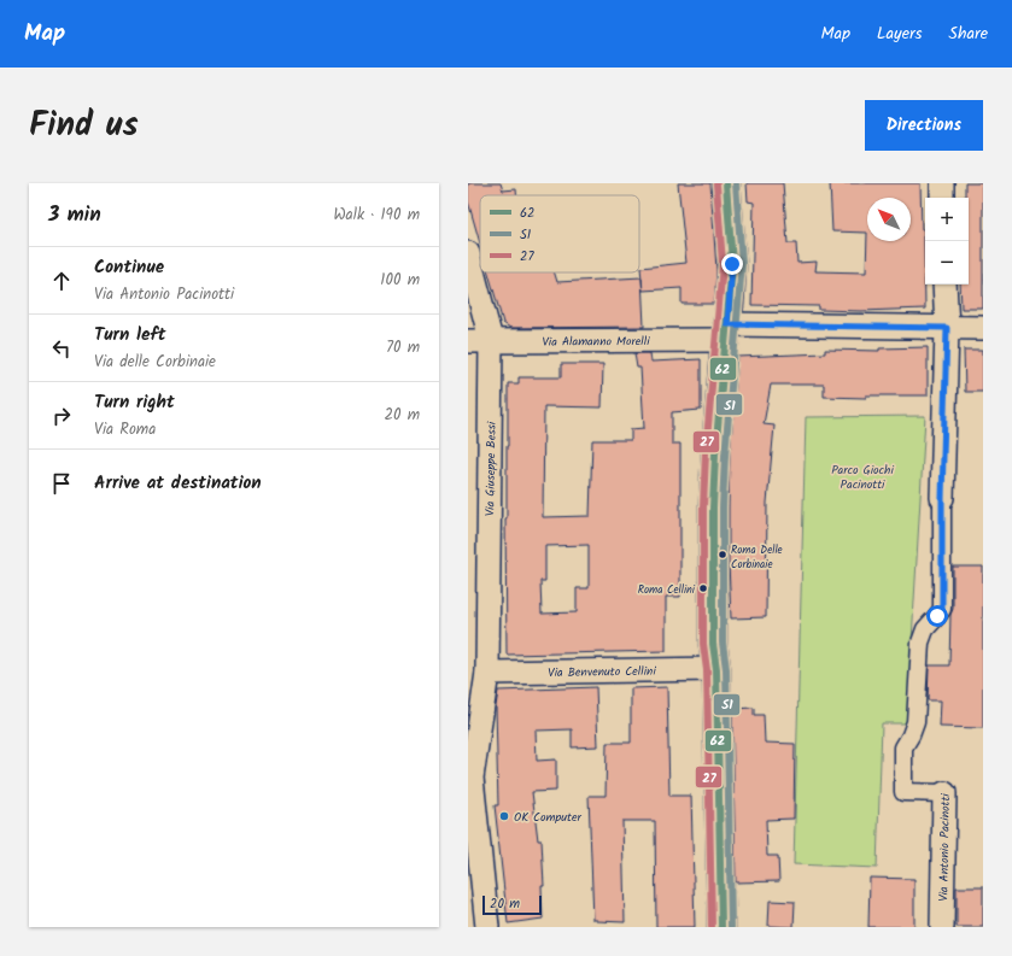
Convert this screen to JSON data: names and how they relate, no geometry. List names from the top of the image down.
{
  "streets": {
    "street": [
      "Via Alamanno Morelli",
      "Via Giuseppe Bessi",
      "Via Benvenuto Cellini",
      "Via Antonio Pacinotti"
    ]
  },
  "crossings": [
    ["Via Alamanno Morelli", "Via Giuseppe Bessi"],
    ["Via Alamanno Morelli", "Via Antonio Pacinotti"],
    ["Via Giuseppe Bessi", "Via Benvenuto Cellini"]
  ],
  "parks": ["Parco Giochi Pacinotti"],
  "places": ["Roma Delle Corbinaie", "Roma Cellini", "OK Computer"],
  "lines": ["transit line 62", "transit line S1", "transit line 27"],
  "legend": ["62", "S1", "27"],
  "scale_bar": "20 m",
  "north": "top left",
  "page": {
    "header": "Map",
    "nav": ["Map", "Layers", "Share"],
    "title": "Find us",
    "buttons": "Directions",
    "heading": ["3 min", "Walk · 190 m"],
    "map_buttons": ["+", "−"],
    "list": [
      ["Continue", "Via Antonio Pacinotti", "100 m"],
      ["Turn left", "Via delle Corbinaie", "70 m"],
      ["Turn right", "Via Roma", "20 m"],
      "Arrive at destination"
    ],
    "scale": "20 m"
  }
}
